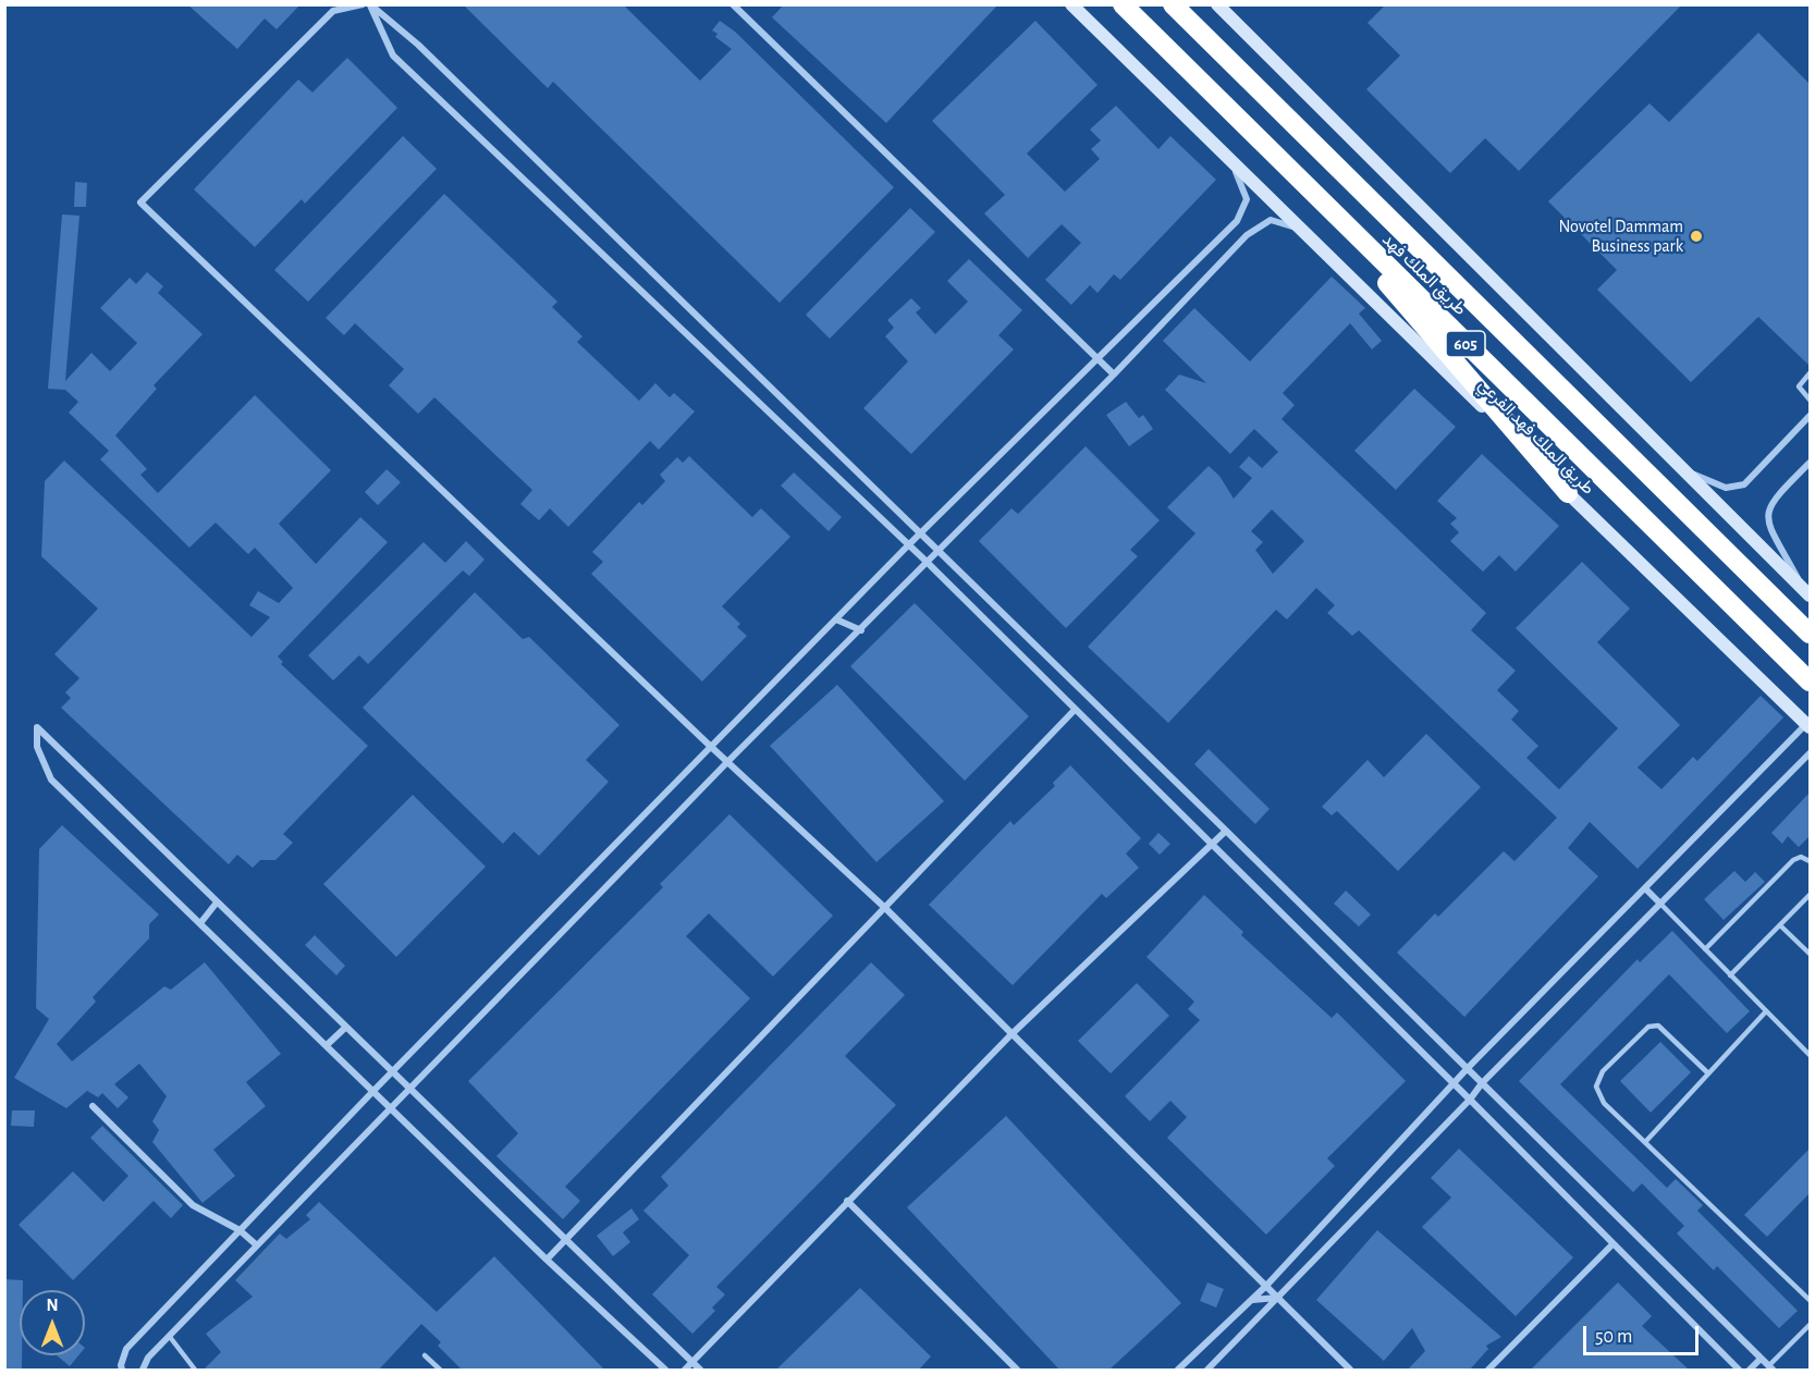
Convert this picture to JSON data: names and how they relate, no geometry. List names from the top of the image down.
{
  "streets": {
    "highway": ["طريق الملك فهد", "605"],
    "main road": ["طريق الملك فهد الفرعي"]
  },
  "places": ["Novotel Dammam Business park"],
  "scale_bar": "50 m",
  "north": "top"
}
